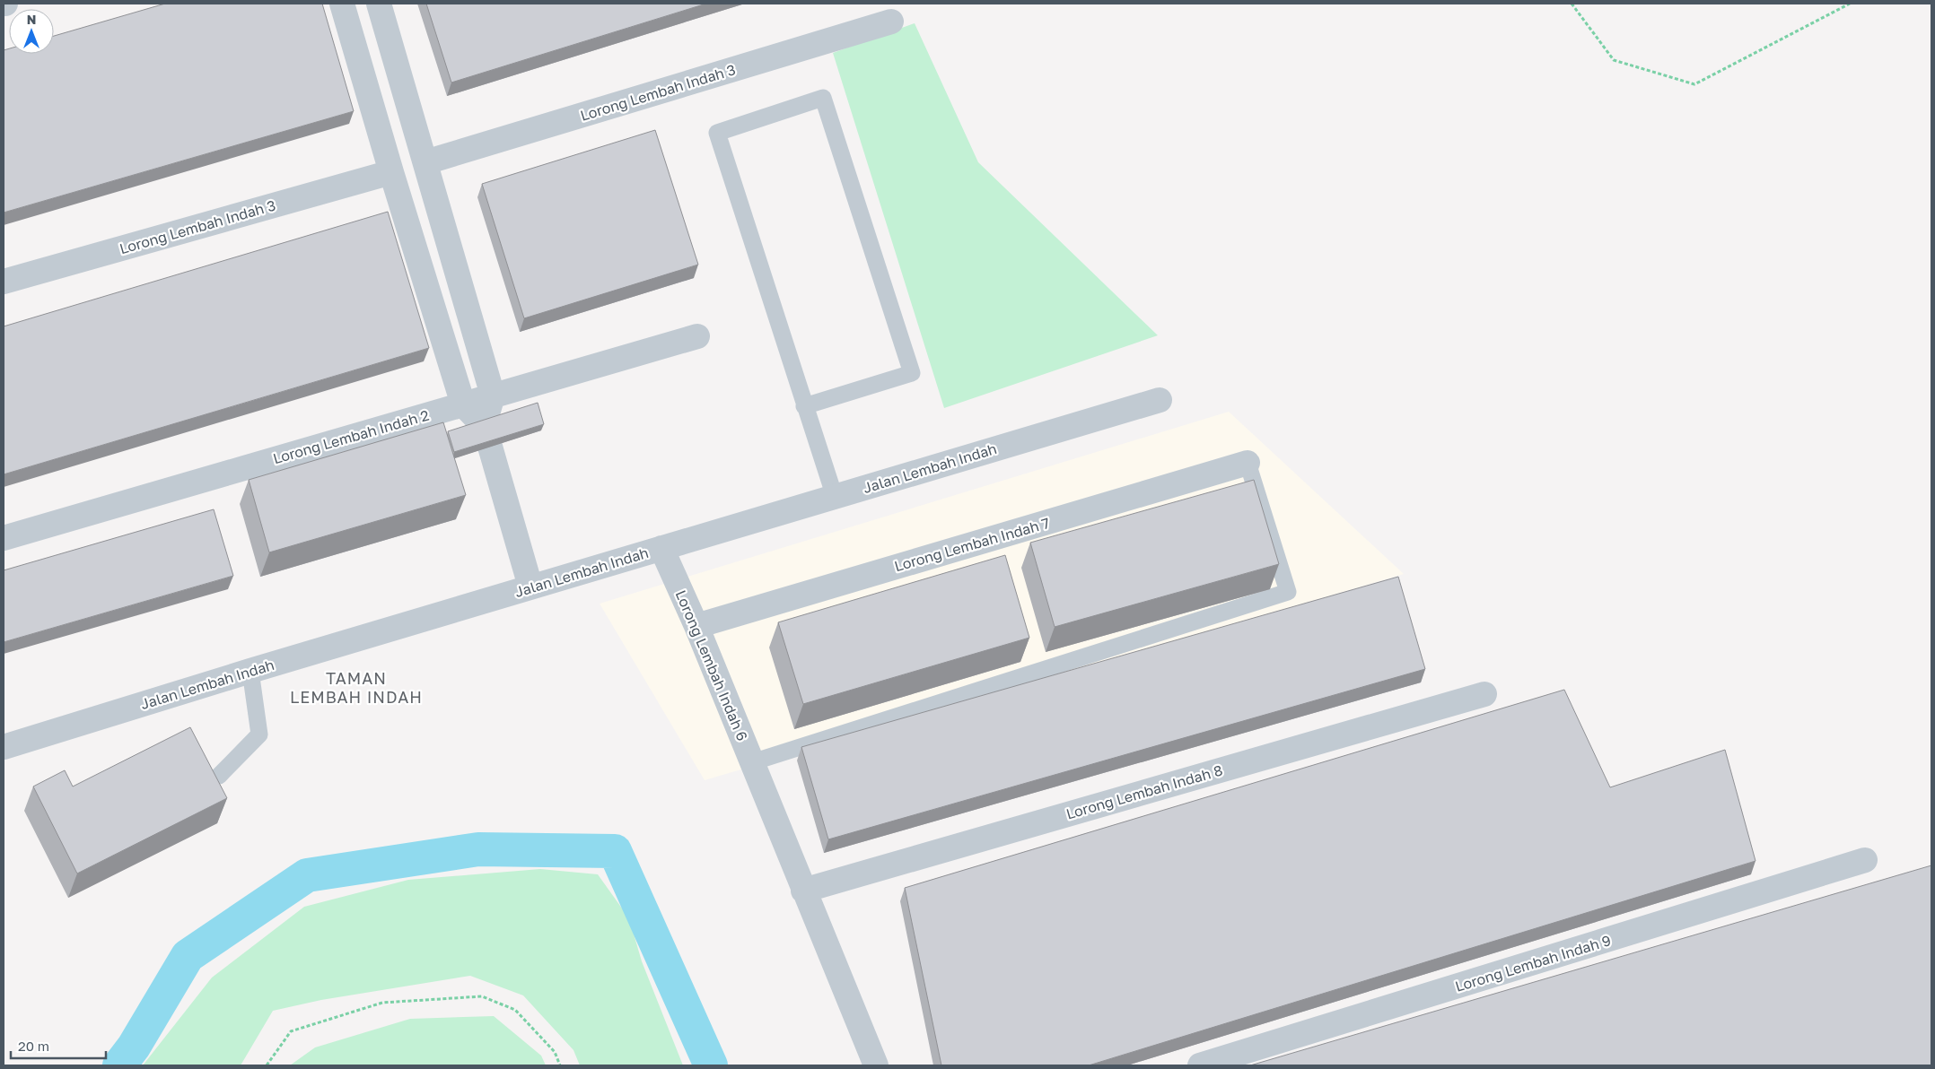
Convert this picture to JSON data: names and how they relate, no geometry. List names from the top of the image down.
{
  "streets": {
    "street": [
      "Lorong Lembah Indah 3",
      "Lorong Lembah Indah 2",
      "Jalan Lembah Indah",
      "Lorong Lembah Indah 7",
      "Lorong Lembah Indah 6",
      "Lorong Lembah Indah 8",
      "Lorong Lembah Indah 9"
    ]
  },
  "crossings": [
    ["Jalan Lembah Indah", "Lorong Lembah Indah 6"],
    ["Lorong Lembah Indah 7", "Lorong Lembah Indah 6"],
    ["Lorong Lembah Indah 6", "Lorong Lembah Indah 8"]
  ],
  "districts": ["TAMAN LEMBAH INDAH"],
  "scale_bar": "20 m",
  "north": "top"
}
